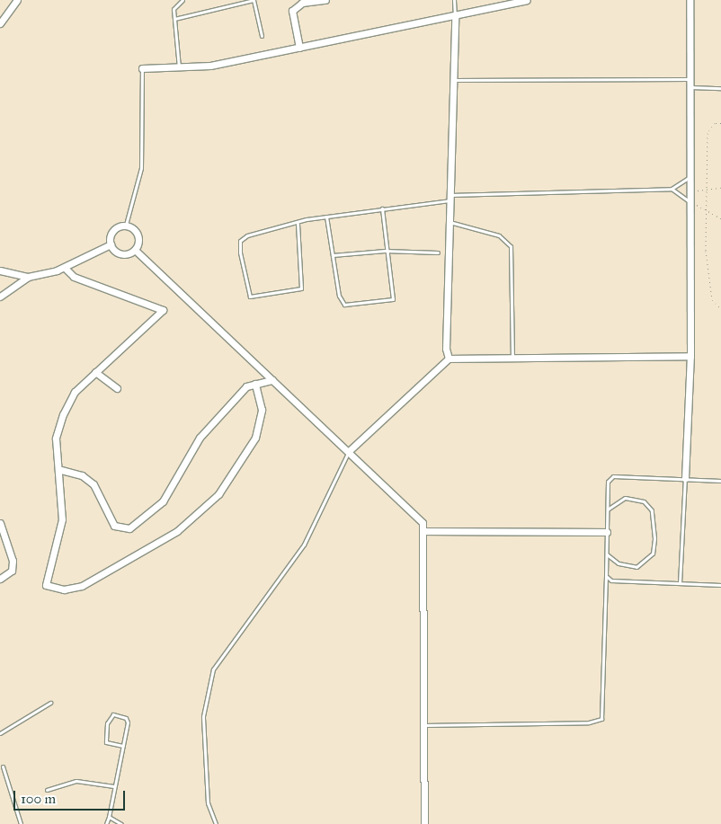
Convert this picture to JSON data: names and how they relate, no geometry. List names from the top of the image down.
{
  "scale_bar": "100 m"
}
